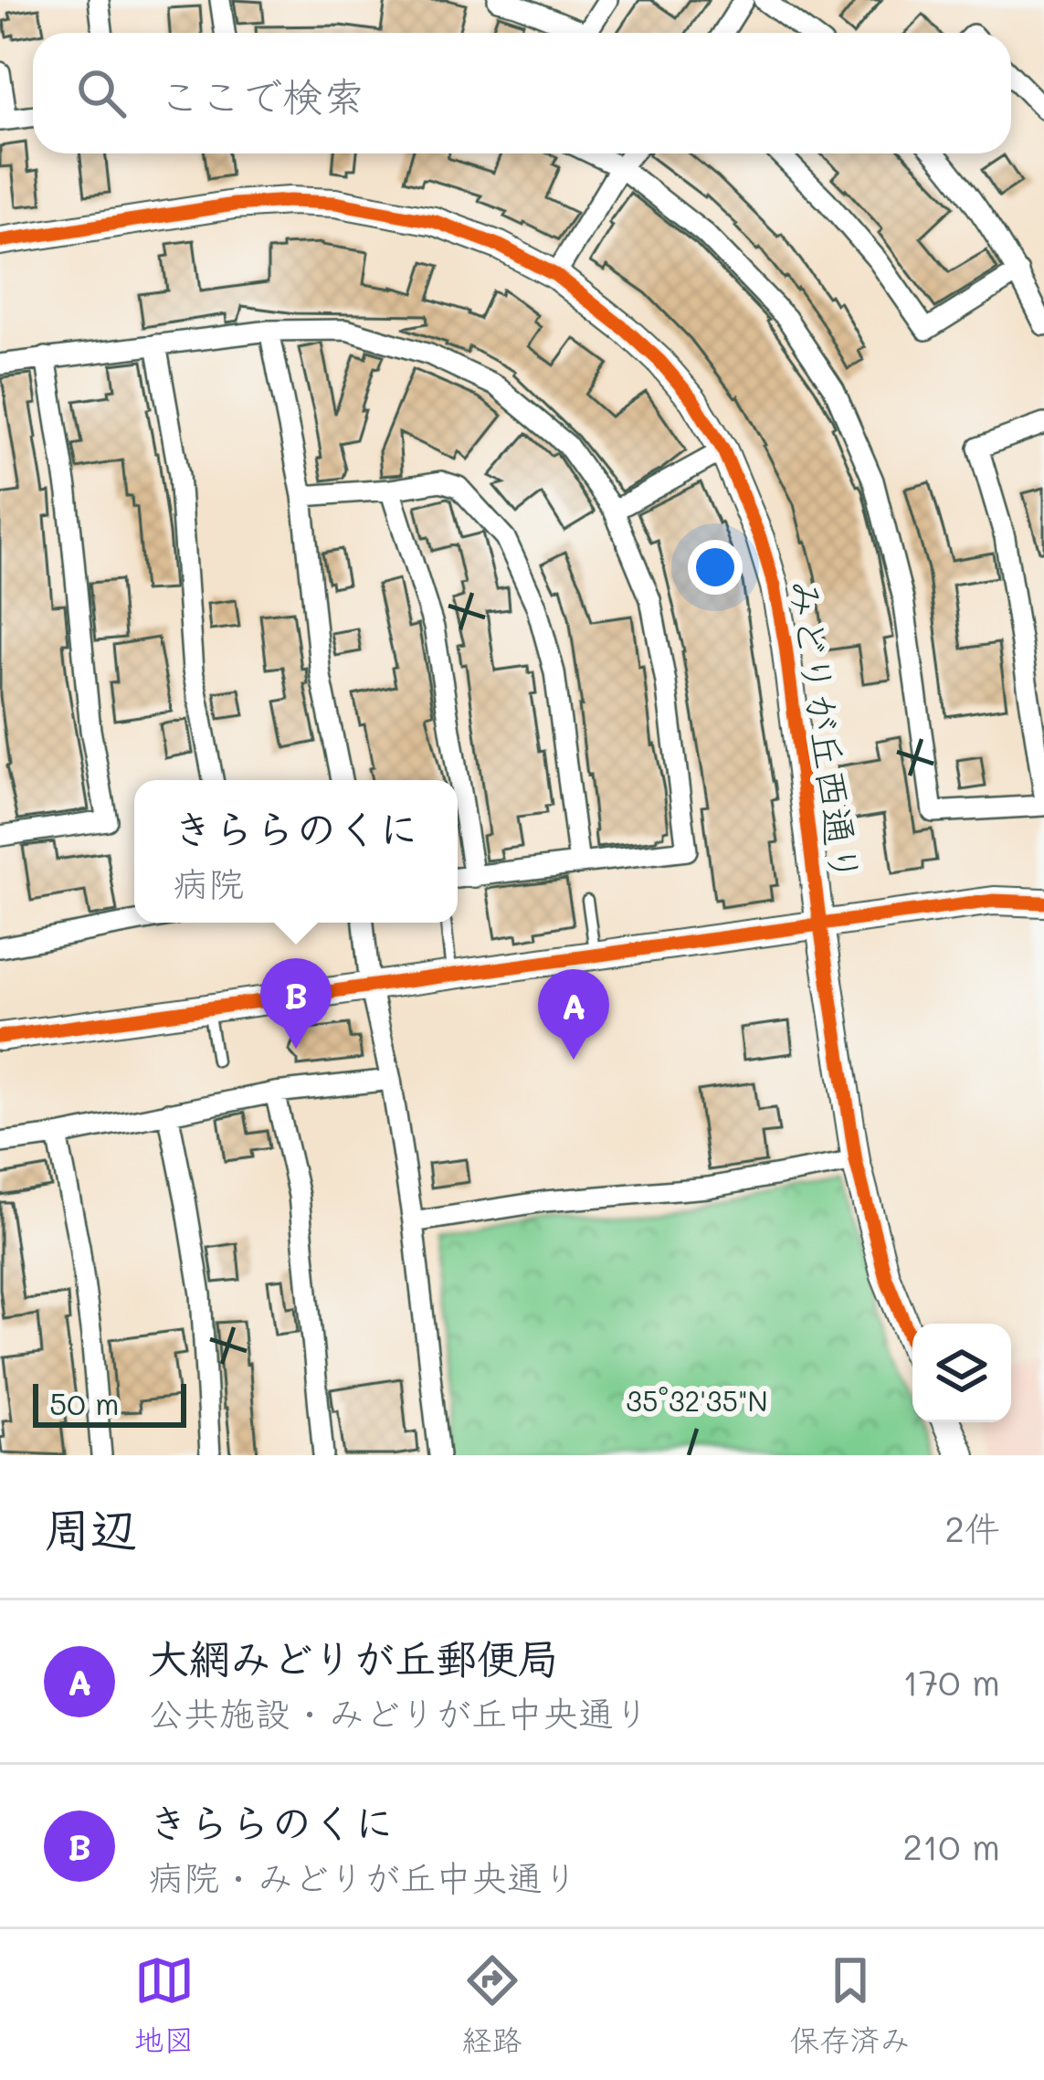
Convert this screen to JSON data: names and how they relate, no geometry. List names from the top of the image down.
{
  "streets": {
    "street": ["みどりが丘西通り"]
  },
  "scale_bar": "50 m",
  "page": {
    "search": "ここで検索",
    "popup": ["きららのくに", "病院"],
    "pins": ["B", "A"],
    "scale": "50 m",
    "heading": ["周辺", "2件"],
    "list": [
      {
        "mark": "A",
        "name": "大網みどりが丘郵便局",
        "note": "公共施設 · みどりが丘中央通り",
        "value": "170 m"
      },
      {
        "mark": "B",
        "name": "きららのくに",
        "note": "病院 · みどりが丘中央通り",
        "value": "210 m"
      }
    ],
    "nav": ["地図", "経路", "保存済み"]
  },
  "coordinates": ["35°32'35\"N"]
}
